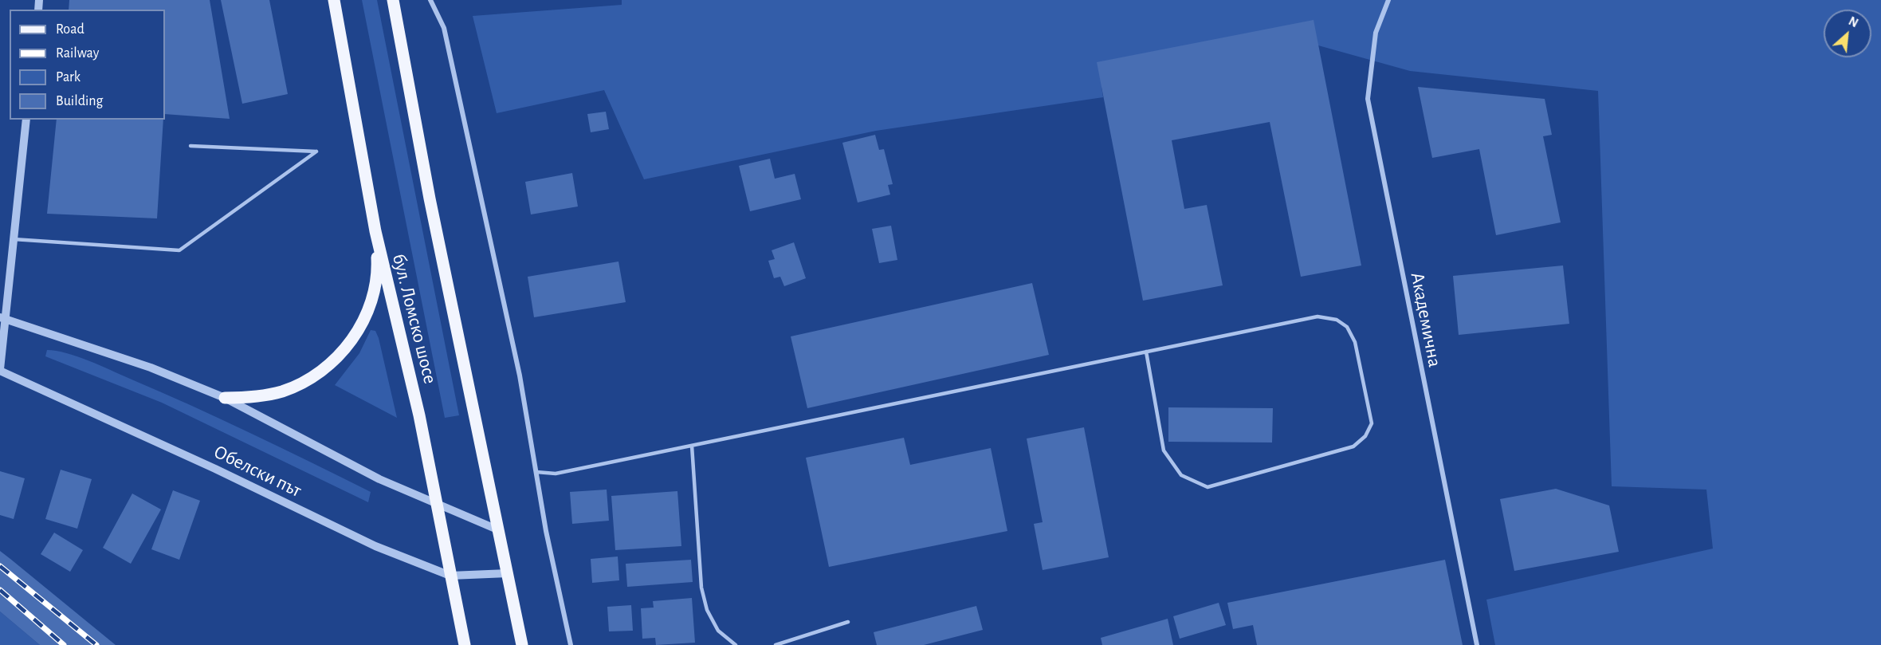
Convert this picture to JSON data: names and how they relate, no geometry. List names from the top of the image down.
{
  "streets": {
    "main road": ["бул. Ломско шосе"],
    "street": ["Академична", "Обелски път"]
  },
  "crossings": [
    ["бул. Ломско шосе", "Обелски път"]
  ],
  "legend": [
    "Road",
    "Railway",
    "Park",
    "Building"
  ],
  "north": "top right"
}
